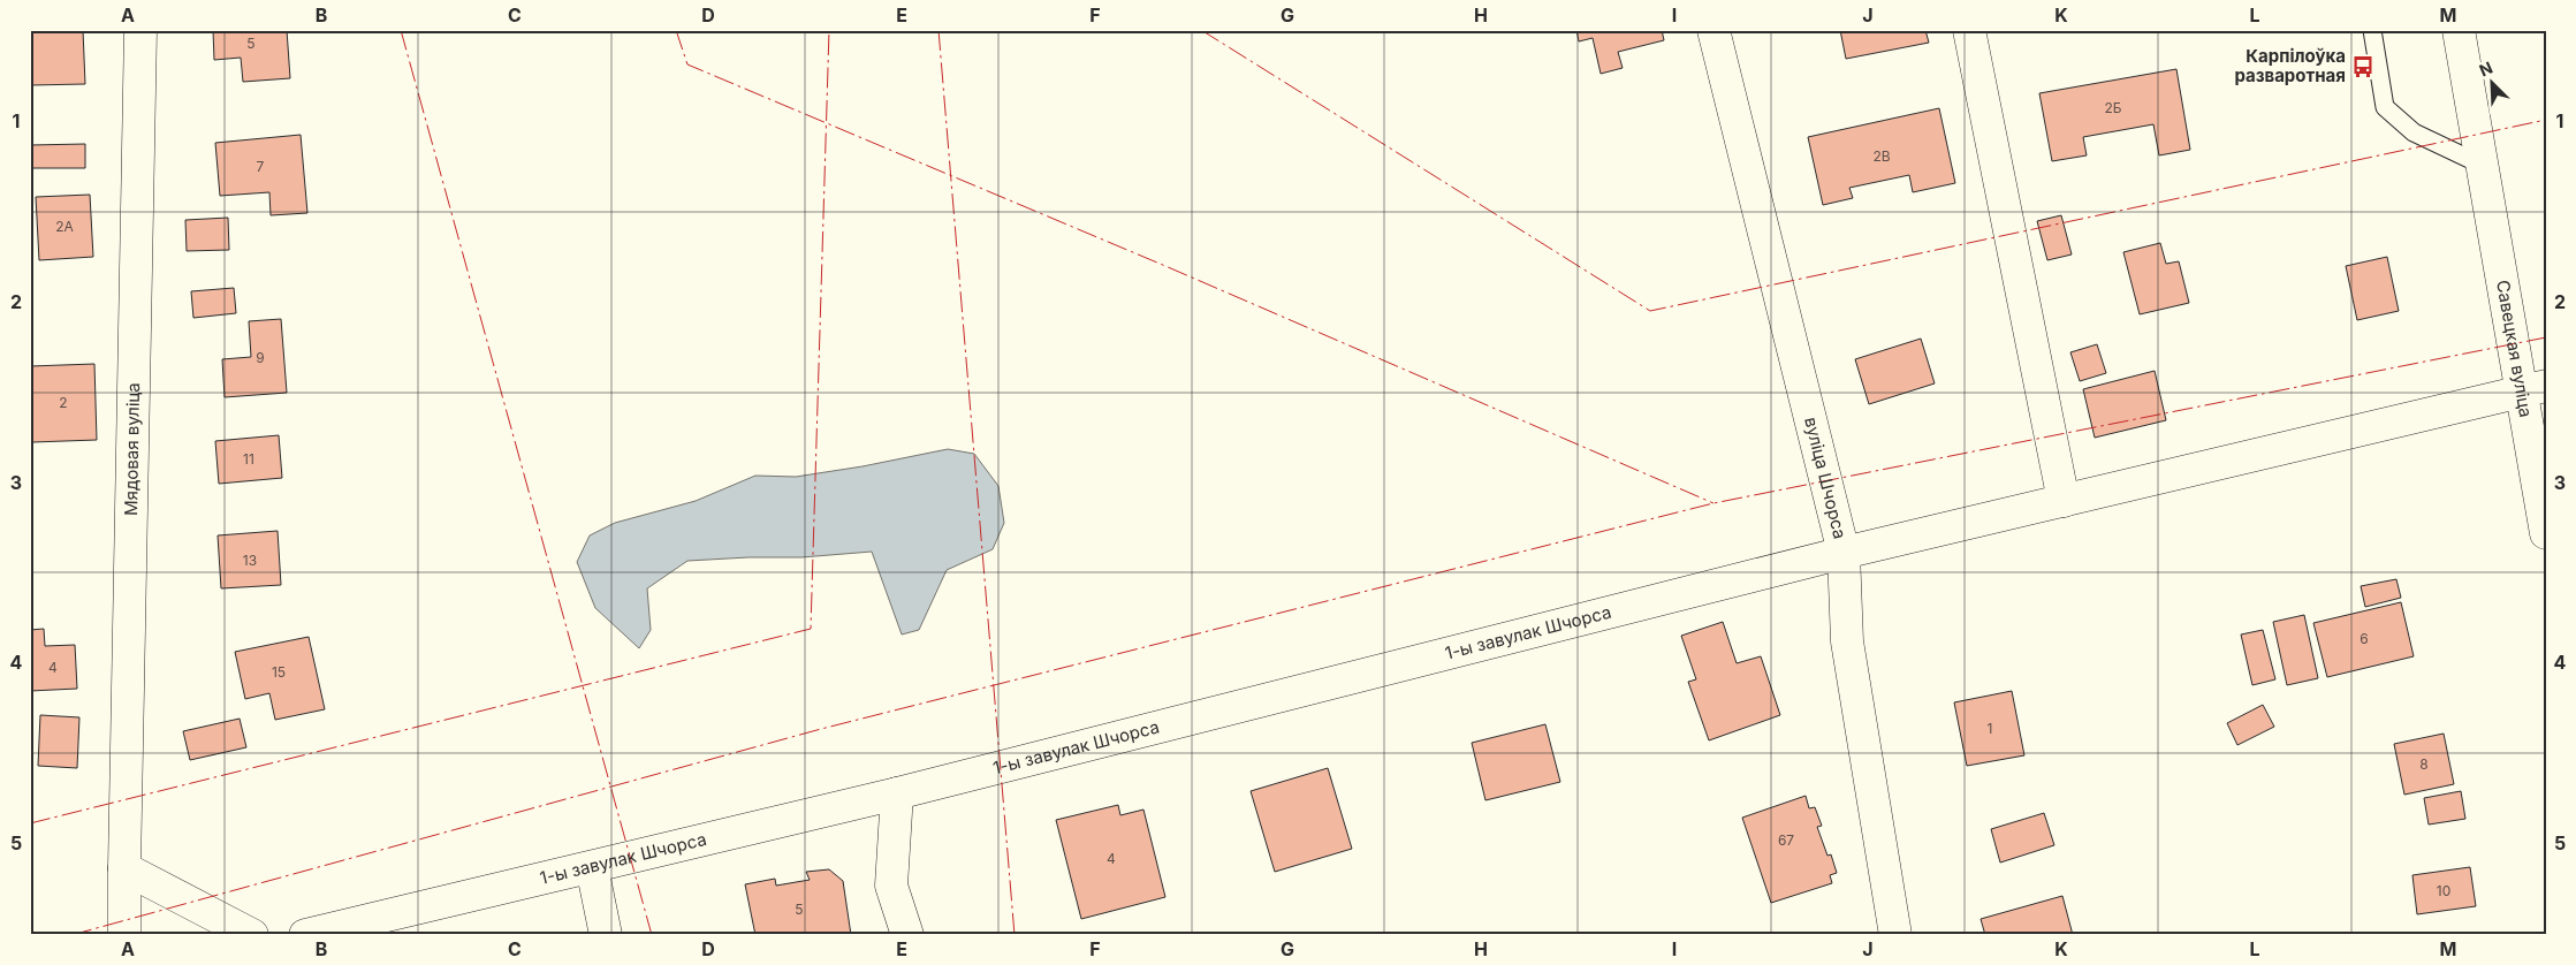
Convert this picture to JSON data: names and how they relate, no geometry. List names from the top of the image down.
{
  "streets": {
    "street": [
      "Савецкая вуліца",
      "Мядовая вуліца",
      "вуліца Шчорса",
      "1-ы завулак Шчорса"
    ]
  },
  "crossings": [
    ["Савецкая вуліца", "1-ы завулак Шчорса"],
    ["вуліца Шчорса", "1-ы завулак Шчорса"]
  ],
  "places": {
    "bus stop": ["Карпілоўка разваротная"]
  },
  "house_numbers": [
    "5",
    "2Б",
    "2В",
    "7",
    "2А",
    "9",
    "2",
    "11",
    "13",
    "6",
    "4",
    "15",
    "1",
    "8",
    "67",
    "4",
    "10",
    "5"
  ],
  "north": "top left",
  "grid": {
    "columns": [
      "A",
      "B",
      "C",
      "D",
      "E",
      "F",
      "G",
      "H",
      "I",
      "J",
      "K",
      "L",
      "M"
    ],
    "rows": [
      "1",
      "2",
      "3",
      "4",
      "5"
    ]
  }
}
